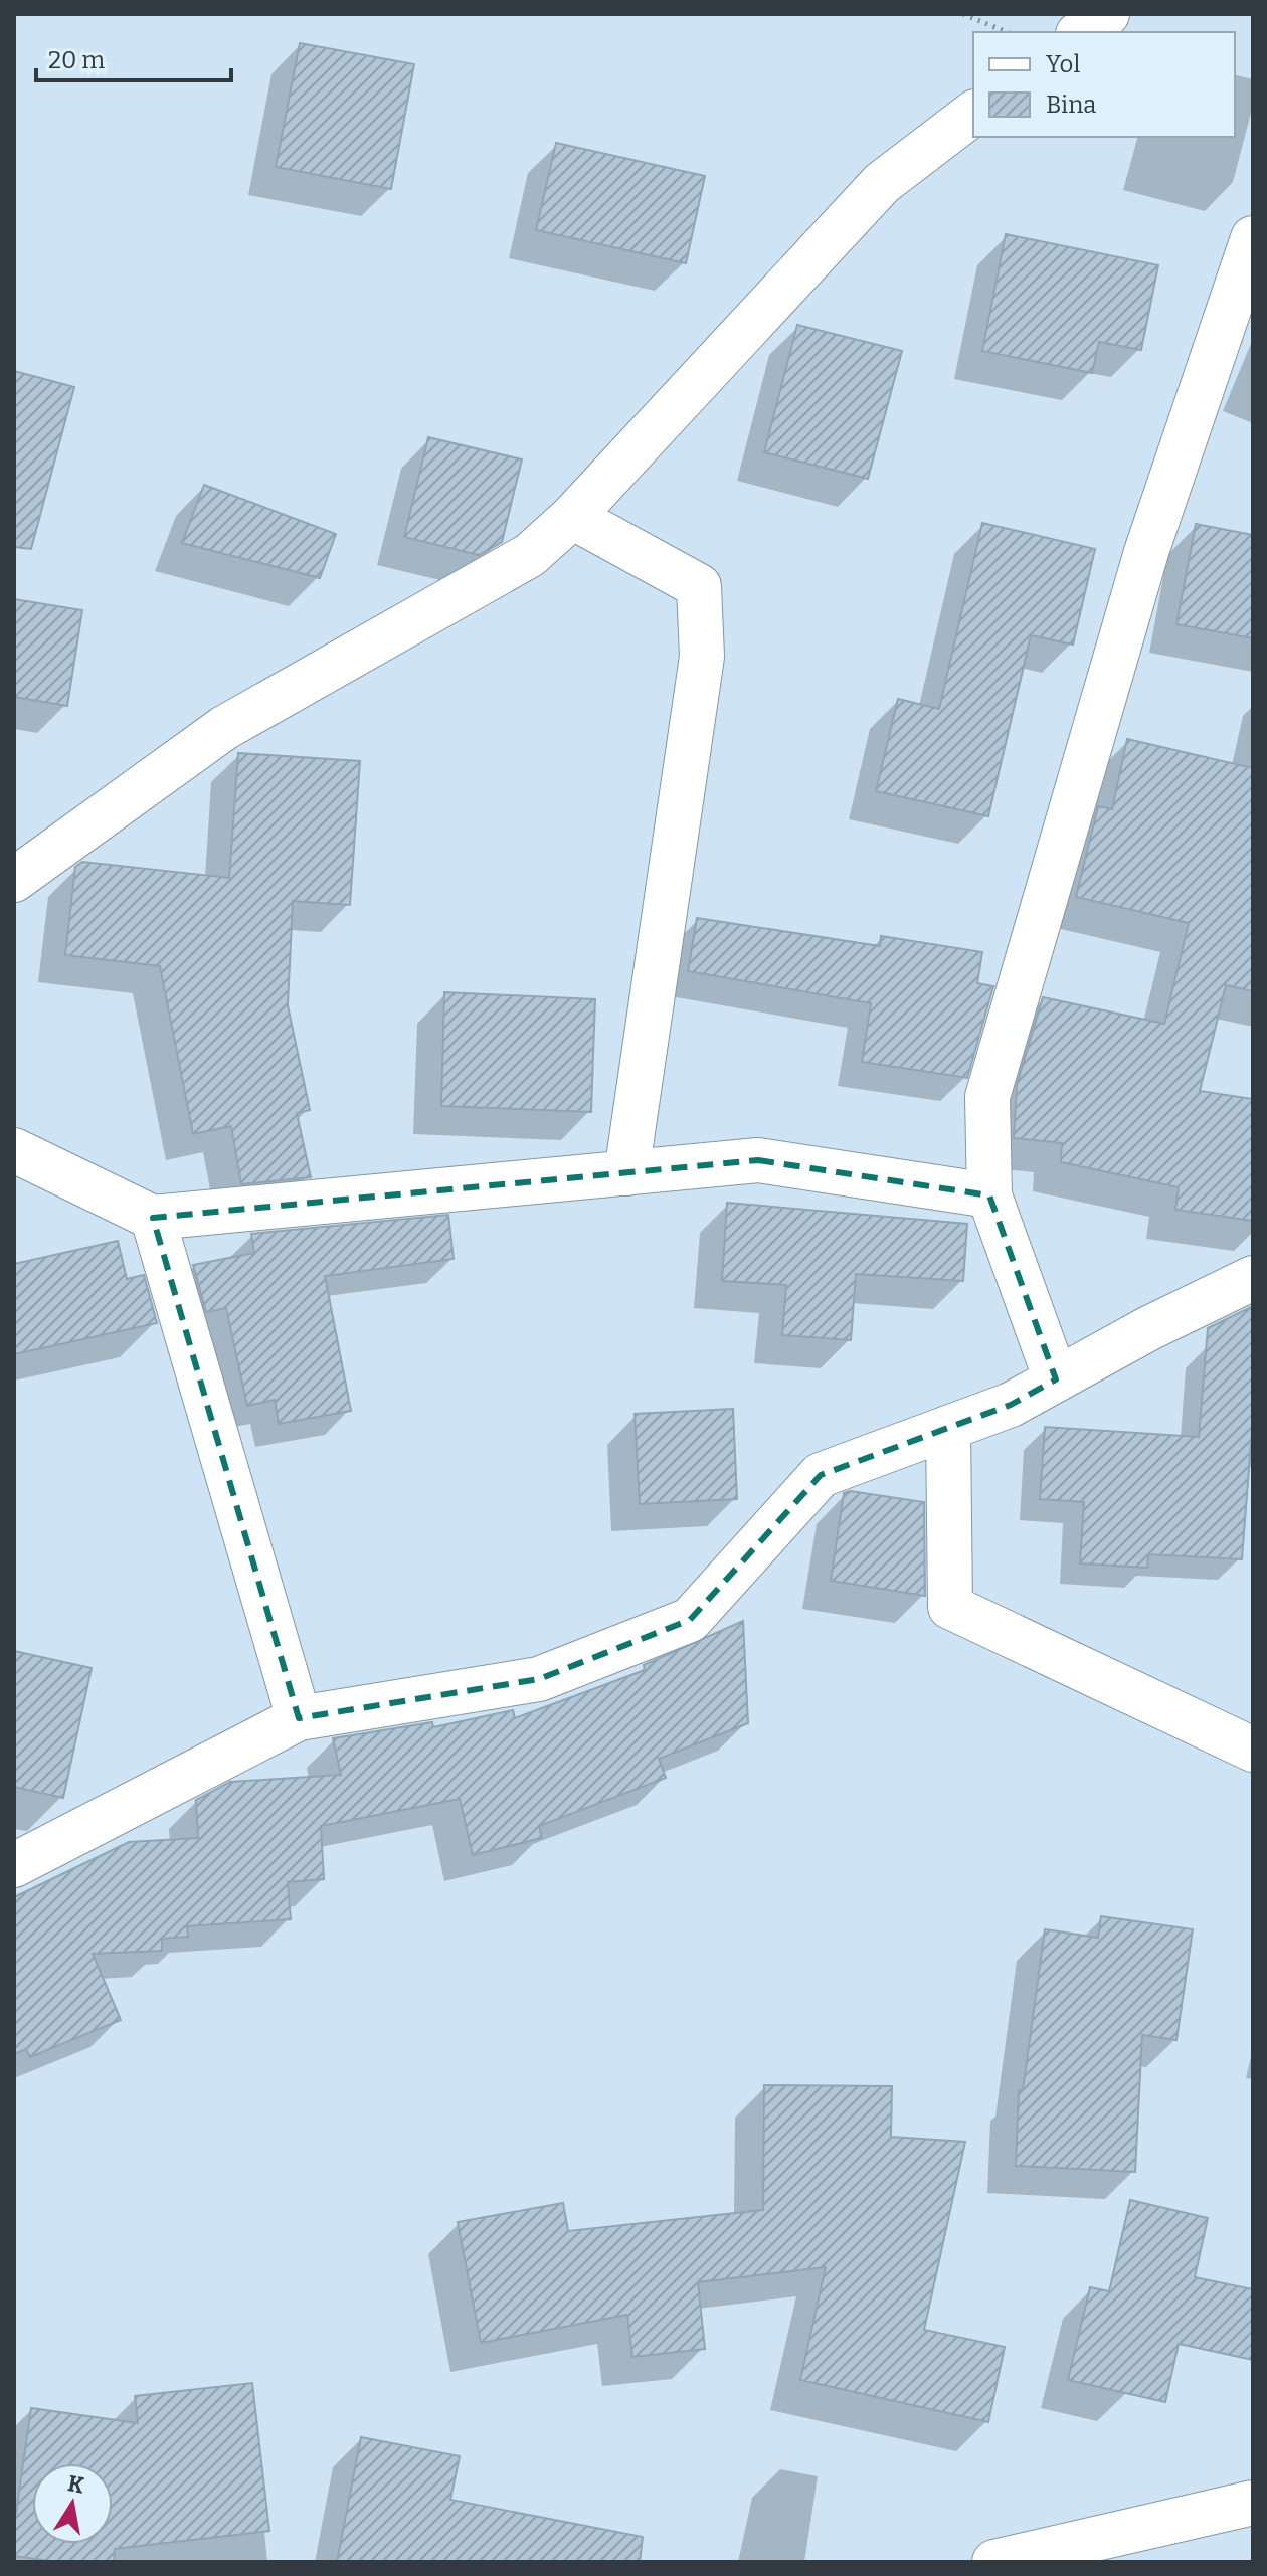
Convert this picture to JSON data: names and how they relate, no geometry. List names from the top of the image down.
{
  "legend": ["Yol", "Bina"],
  "scale_bar": "20 m",
  "north": "top"
}
